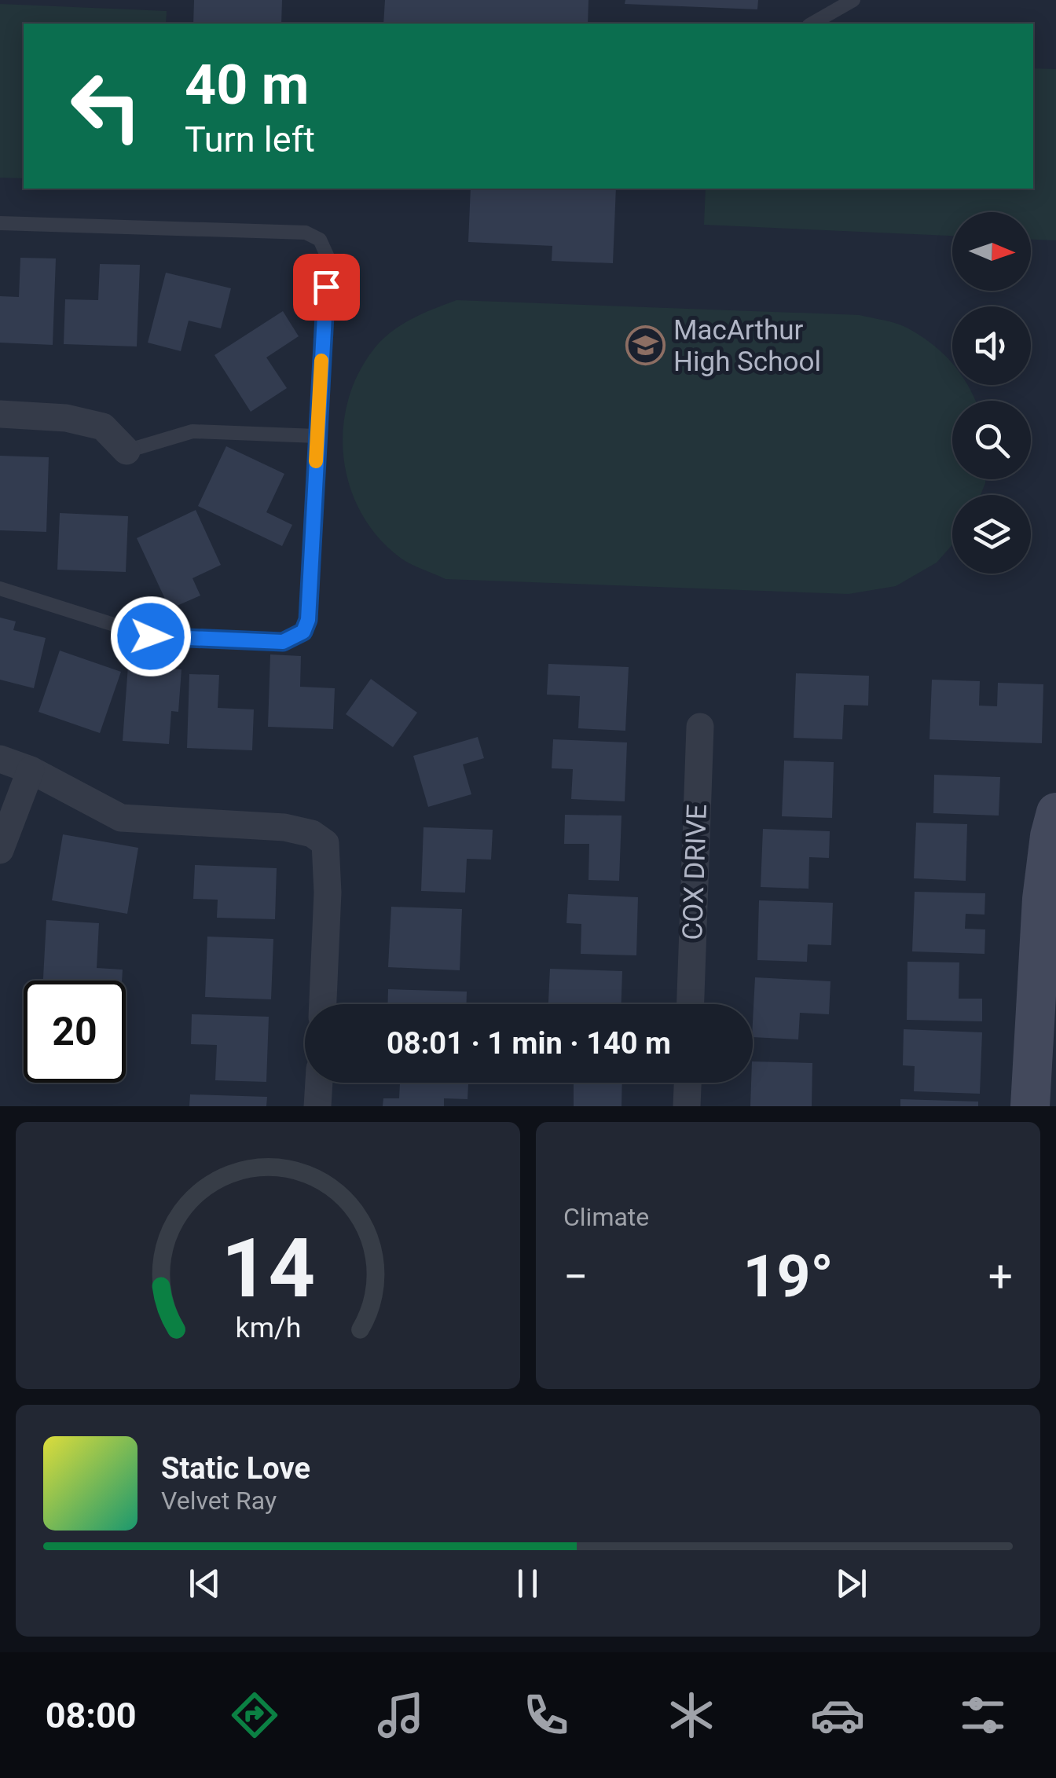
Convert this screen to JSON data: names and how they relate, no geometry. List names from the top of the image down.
{
  "streets": {
    "street": ["COX DRIVE"]
  },
  "places": {
    "school or university": ["MacArthur High School"]
  },
  "north": "right",
  "page": {
    "turn": ["40 m", "Turn left"],
    "limit": "20",
    "trip": "08:01 · 1 min · 140 m",
    "tile": "Climate",
    "heat": ["−", "19°", "+"],
    "song": ["Static Love", "Velvet Ray"],
    "tabs": "08:00",
    "gauge": ["14", "km/h"]
  }
}
